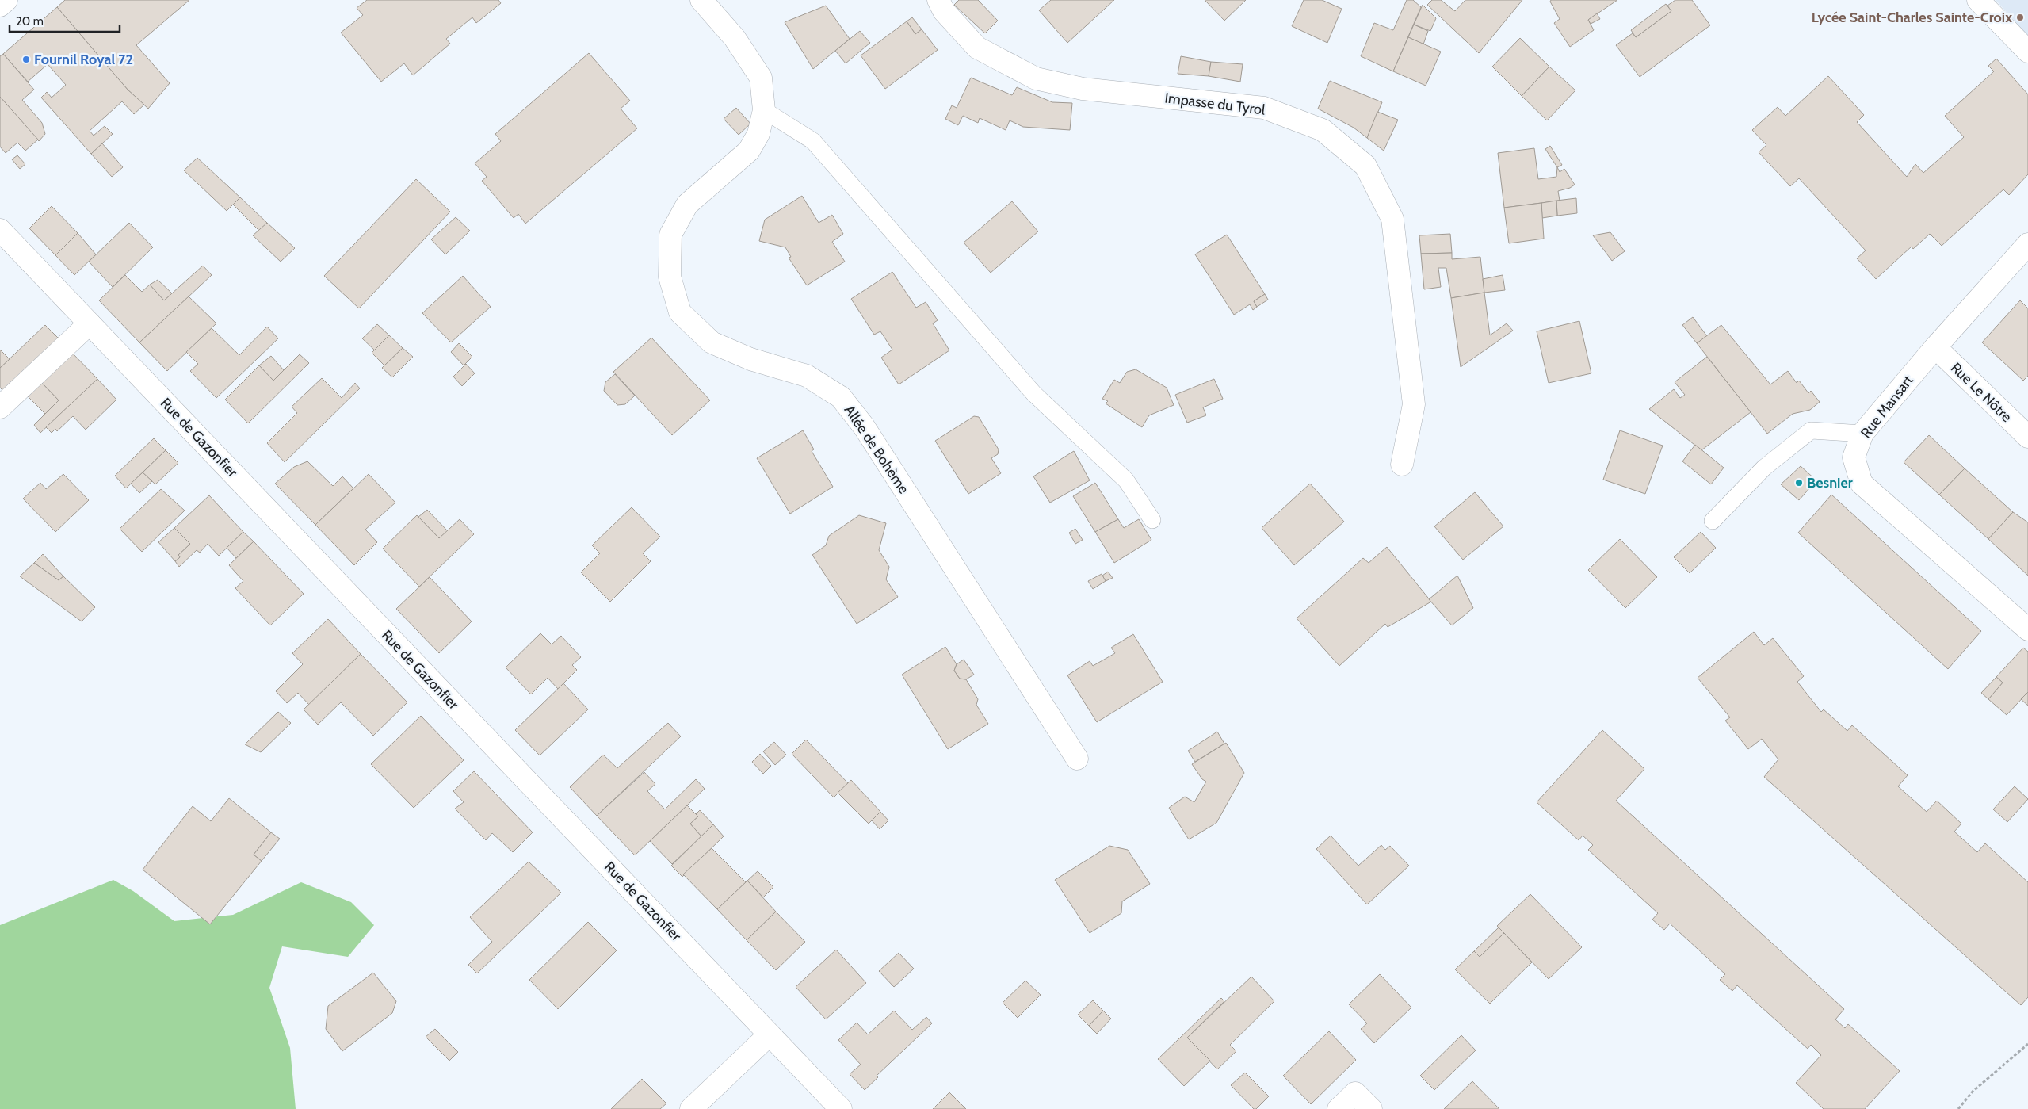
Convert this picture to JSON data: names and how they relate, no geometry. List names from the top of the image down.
{
  "streets": {
    "street": [
      "Impasse du Tyrol",
      "Rue Le Nôtre",
      "Rue Mansart",
      "Rue de Gazonfier",
      "Allée de Bohème"
    ]
  },
  "crossings": [
    ["Rue Le Nôtre", "Rue Mansart"]
  ],
  "places": ["Lycée Saint-Charles Sainte-Croix", "Fournil Royal 72", "Besnier"],
  "scale_bar": "20 m"
}
